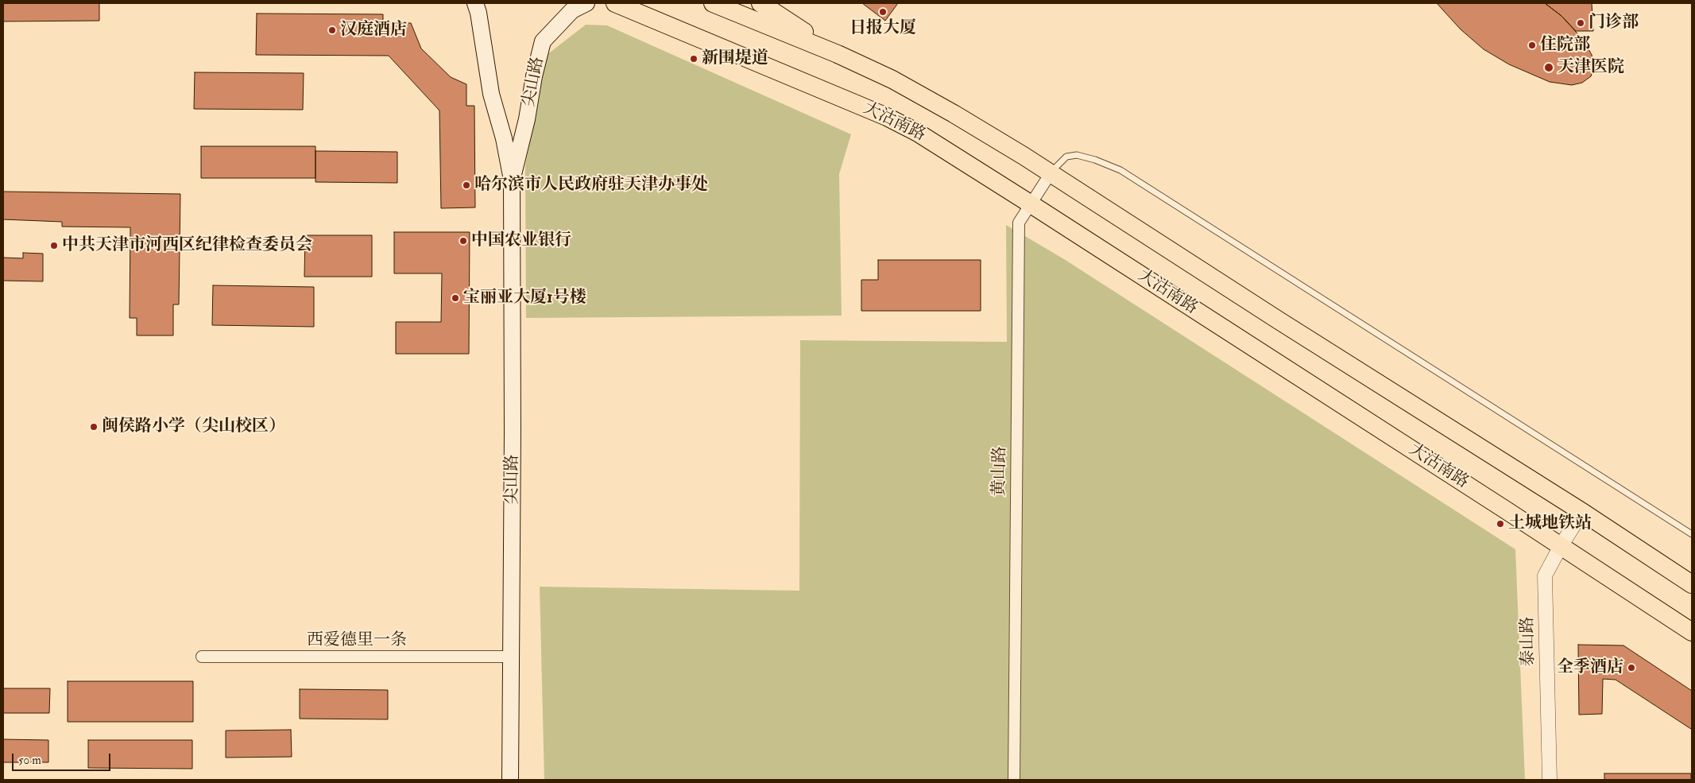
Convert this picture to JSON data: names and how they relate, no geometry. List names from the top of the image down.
{
  "streets": {
    "main road": ["尖山路", "大沽南路"],
    "street": ["黄山路", "西爱德里一条", "泰山路"]
  },
  "crossings": [
    ["尖山路", "西爱德里一条"],
    ["大沽南路", "黄山路"],
    ["大沽南路", "泰山路"]
  ],
  "places": [
    "日报大厦",
    "门诊部",
    "汉庭酒店",
    "住院部",
    "新围堤道",
    "天津医院",
    "哈尔滨市人民政府驻天津办事处",
    "中国农业银行",
    "中共天津市河西区纪律检查委员会",
    "宝丽亚大厦1号楼",
    "闽侯路小学（尖山校区）",
    "土城地铁站",
    "全季酒店"
  ],
  "scale_bar": "50 m"
}
